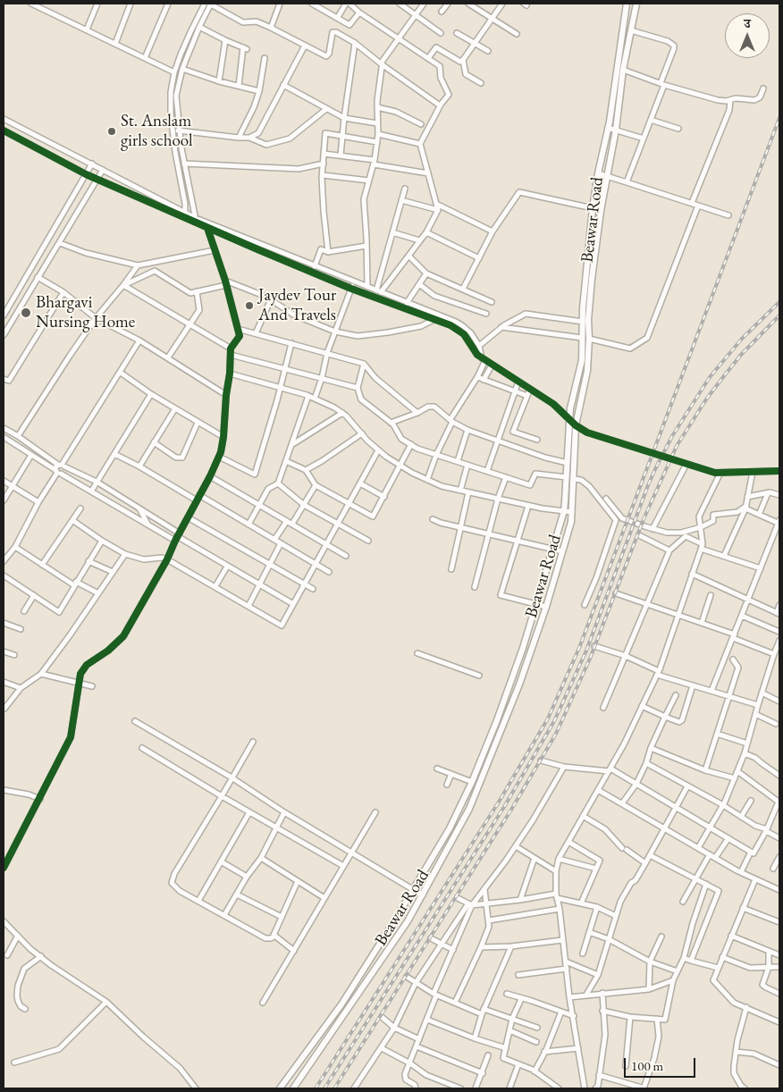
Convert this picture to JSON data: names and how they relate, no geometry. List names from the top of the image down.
{
  "streets": {
    "main road": ["Beawar Road"]
  },
  "places": ["St. Anslam girls school", "Jaydev Tour And Travels", "Bhargavi Nursing Home"],
  "scale_bar": "100 m",
  "north": "top"
}
